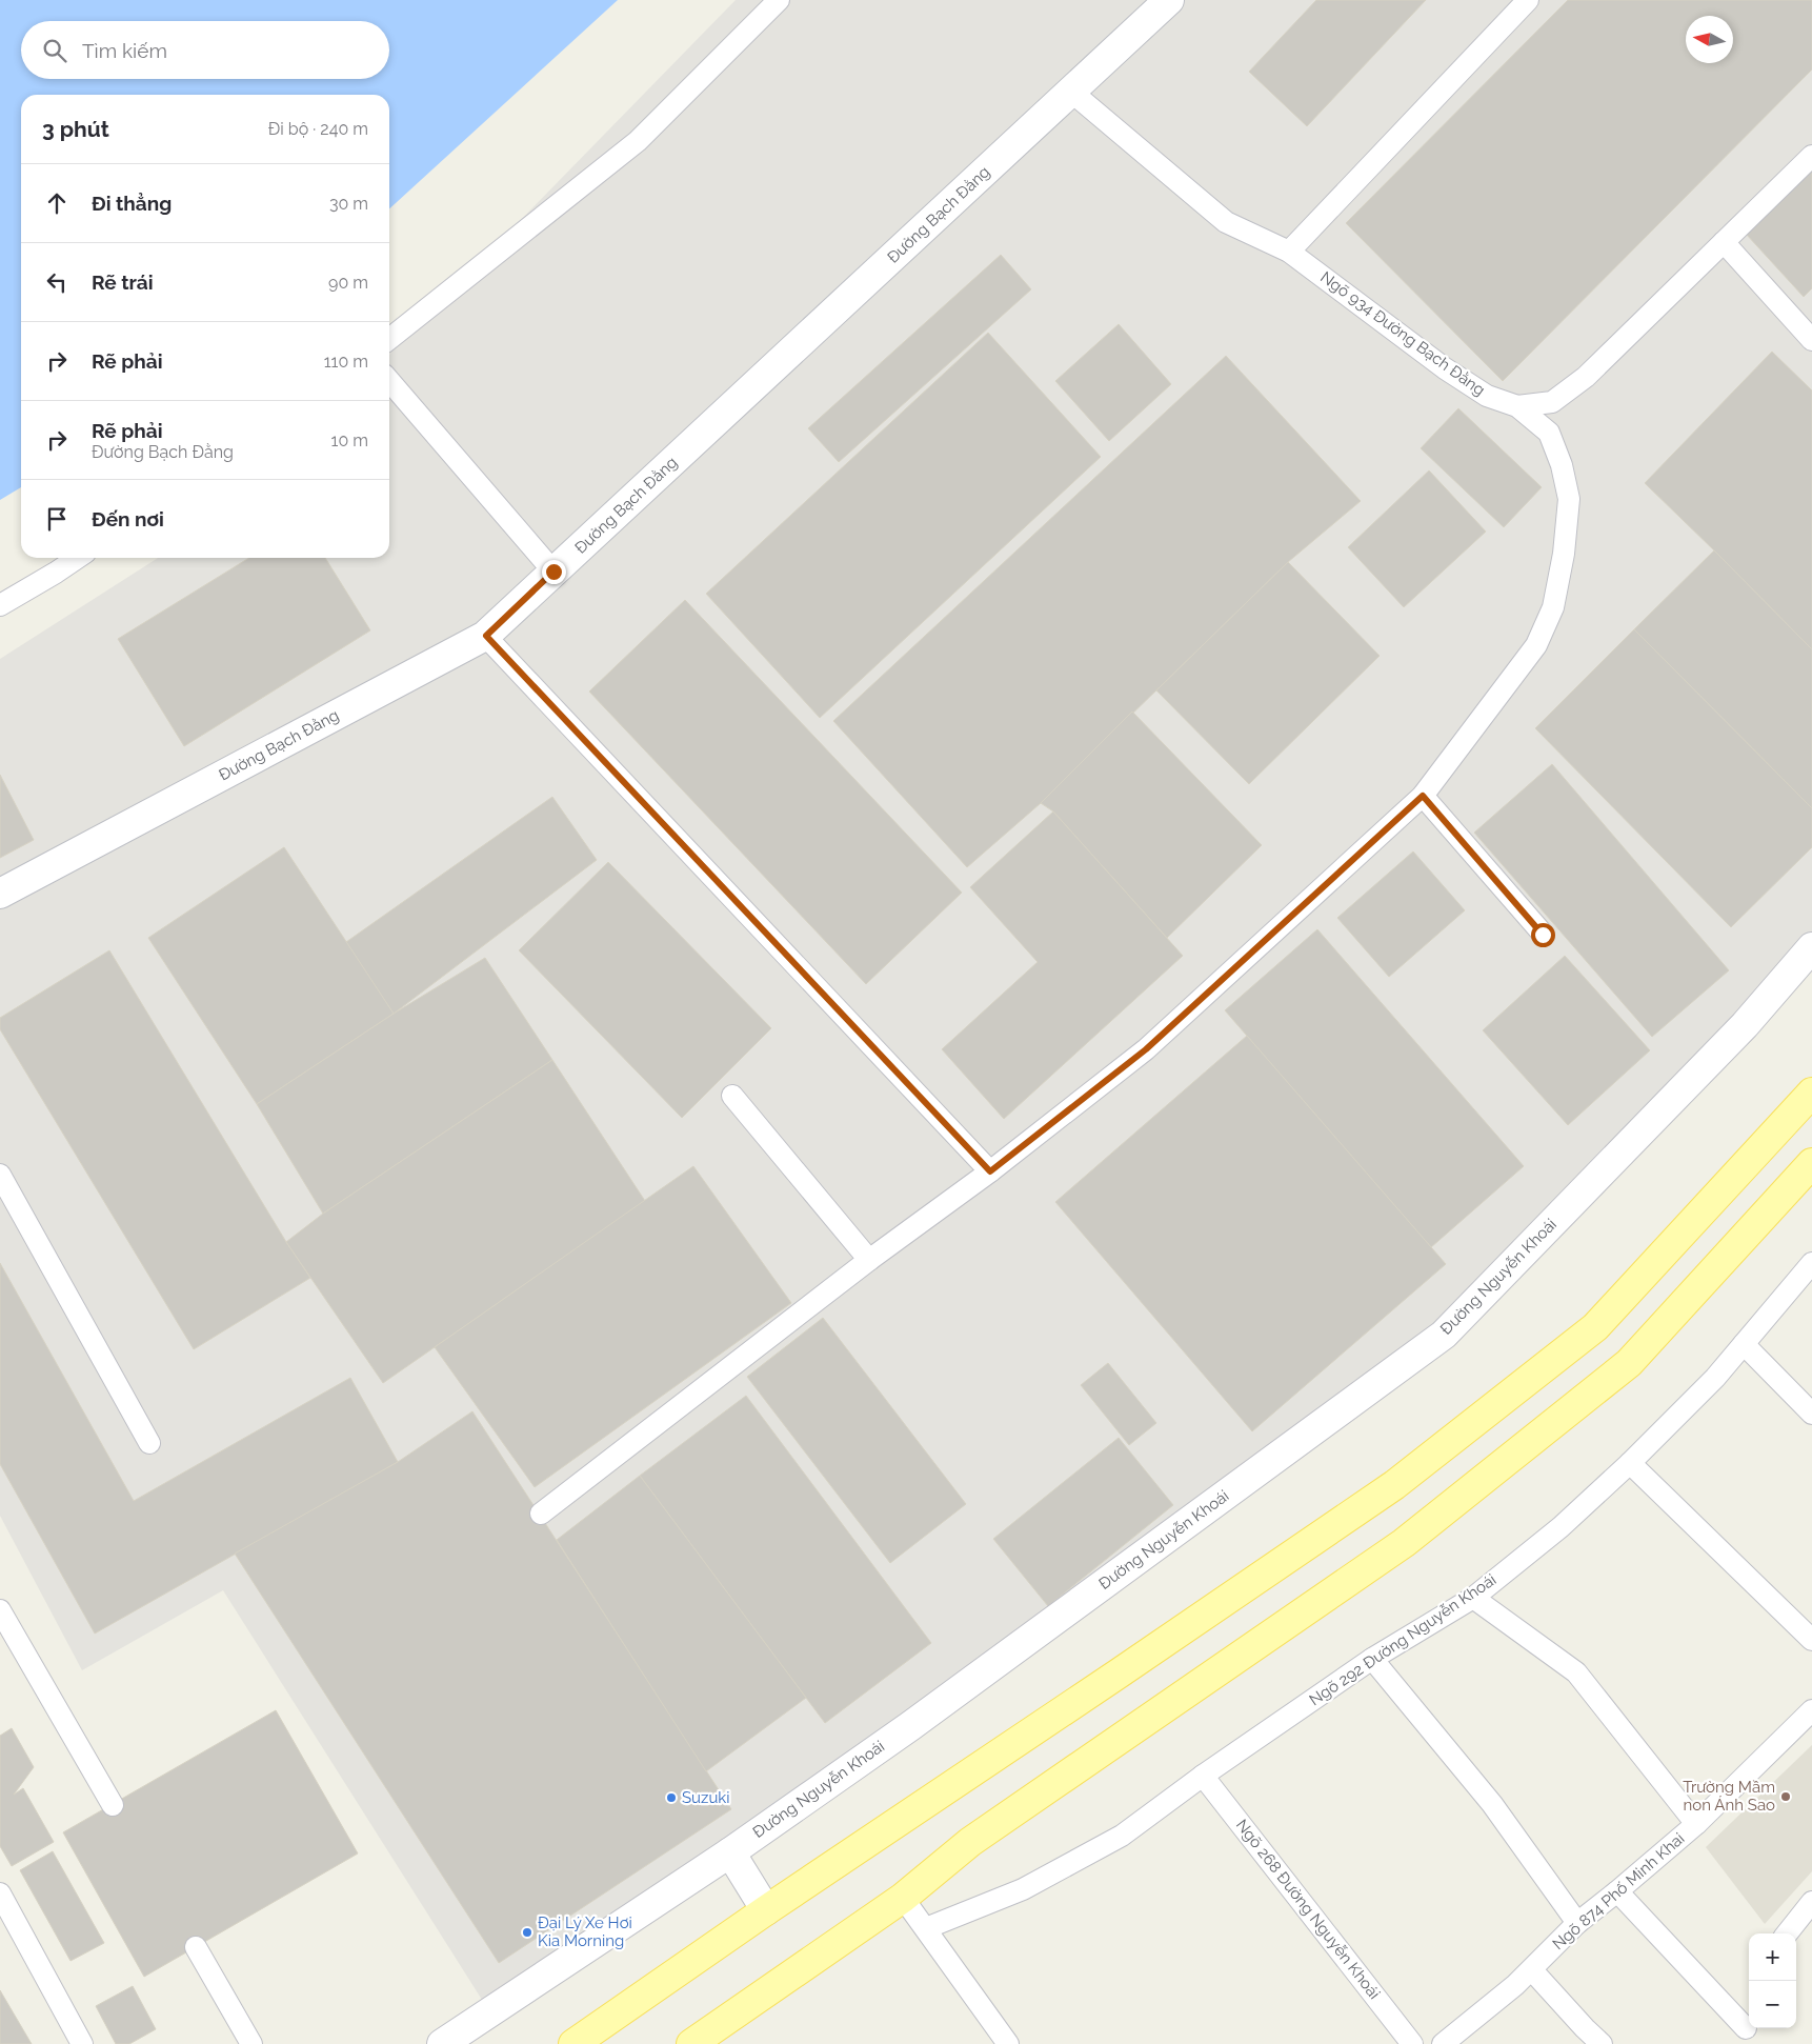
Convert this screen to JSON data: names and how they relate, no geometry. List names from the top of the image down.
{
  "streets": {
    "street": ["Đường Bạch Đằng", "Đường Nguyễn Khoái"],
    "lane": [
      "Ngõ 934 Đường Bạch Đằng",
      "Ngõ 292 Đường Nguyễn Khoái",
      "Ngõ 874 Phố Minh Khai",
      "Ngõ 268 Đường Nguyễn Khoái"
    ]
  },
  "crossings": [
    ["Đường Bạch Đằng", "Ngõ 934 Đường Bạch Đằng"],
    ["Ngõ 292 Đường Nguyễn Khoái", "Ngõ 268 Đường Nguyễn Khoái"]
  ],
  "places": ["Trường Mầm non Ánh Sao", "Suzuki", "Đại Lý Xe Hơi Kia Morning"],
  "north": "left",
  "page": {
    "search": "Tìm kiếm",
    "heading": ["3 phút", "Đi bộ · 240 m"],
    "list": [
      ["Đi thẳng", "30 m"],
      ["Rẽ trái", "90 m"],
      ["Rẽ phải", "110 m"],
      ["Rẽ phải", "Đường Bạch Đằng", "10 m"],
      "Đến nơi"
    ],
    "map_buttons": ["+", "−"]
  }
}
